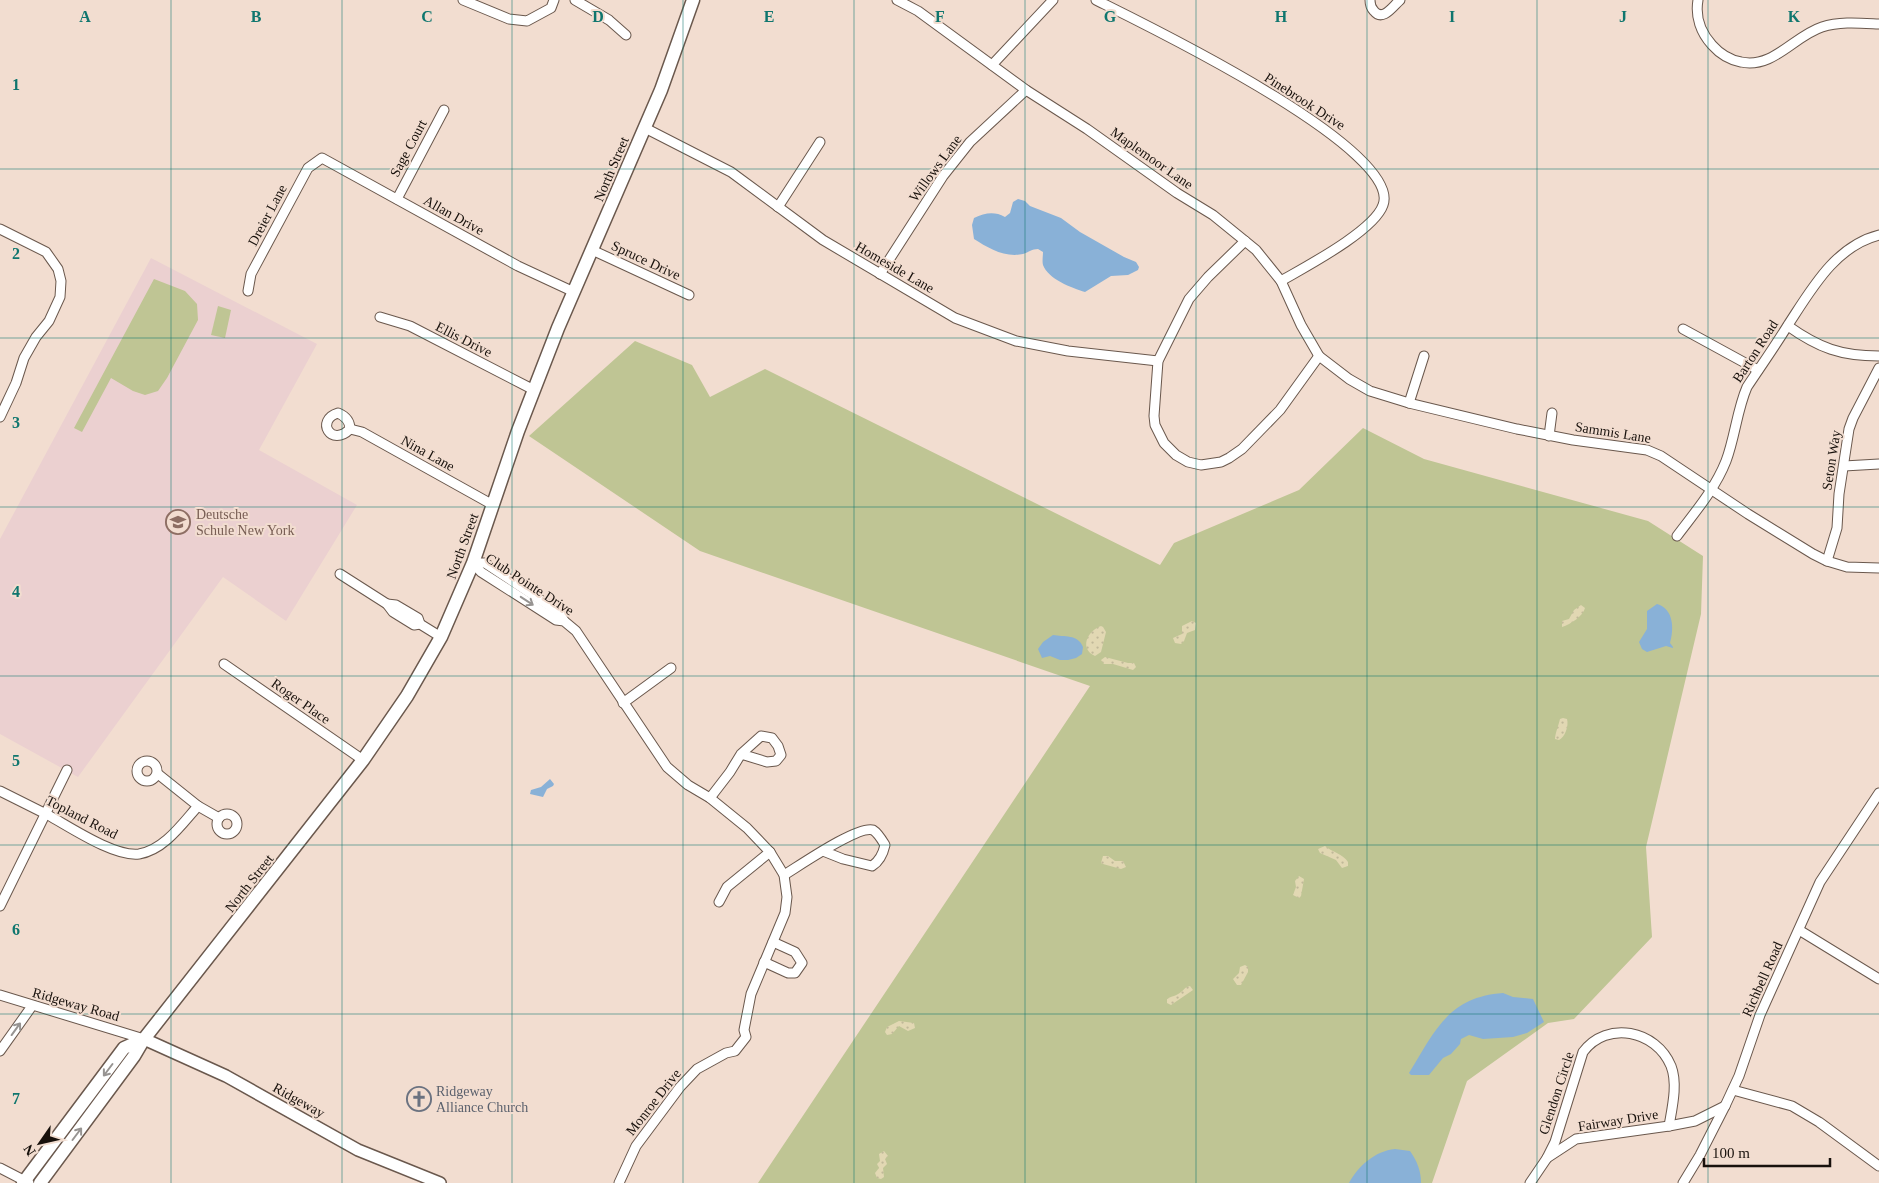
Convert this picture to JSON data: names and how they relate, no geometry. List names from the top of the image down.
{
  "streets": {
    "main road": ["North Street"],
    "street": [
      "Pinebrook Drive",
      "Sage Court",
      "Maplemoor Lane",
      "Willows Lane",
      "Dreier Lane",
      "Allan Drive",
      "Spruce Drive",
      "Homeside Lane",
      "Ellis Drive",
      "Barton Road",
      "Sammis Lane",
      "Nina Lane",
      "Seton Way",
      "Club Pointe Drive",
      "Roger Place",
      "Topland Road",
      "Richbell Road",
      "Ridgeway Road",
      "Glendon Circle",
      "Ridgeway",
      "Monroe Drive",
      "Fairway Drive"
    ]
  },
  "crossings": [
    ["Pinebrook Drive", "Maplemoor Lane"],
    ["Sage Court", "Allan Drive"],
    ["Maplemoor Lane", "Willows Lane"],
    ["Maplemoor Lane", "Sammis Lane"],
    ["Willows Lane", "Homeside Lane"],
    ["North Street", "Allan Drive"],
    ["North Street", "Spruce Drive"],
    ["North Street", "Homeside Lane"],
    ["North Street", "Ellis Drive"],
    ["North Street", "Nina Lane"],
    ["North Street", "Club Pointe Drive"],
    ["North Street", "Roger Place"],
    ["North Street", "Ridgeway Road"],
    ["North Street", "Ridgeway"],
    ["Dreier Lane", "Allan Drive"],
    ["Barton Road", "Sammis Lane"],
    ["Sammis Lane", "Seton Way"],
    ["Club Pointe Drive", "Monroe Drive"],
    ["Richbell Road", "Fairway Drive"],
    ["Ridgeway Road", "Ridgeway"],
    ["Glendon Circle", "Fairway Drive"]
  ],
  "places": {
    "school or university": ["Deutsche Schule New York"],
    "church": ["Ridgeway Alliance Church"]
  },
  "scale_bar": "100 m",
  "north": "bottom left",
  "grid": {
    "columns": [
      "A",
      "B",
      "C",
      "D",
      "E",
      "F",
      "G",
      "H",
      "I",
      "J",
      "K"
    ],
    "rows": [
      "1",
      "2",
      "3",
      "4",
      "5",
      "6",
      "7"
    ]
  }
}
